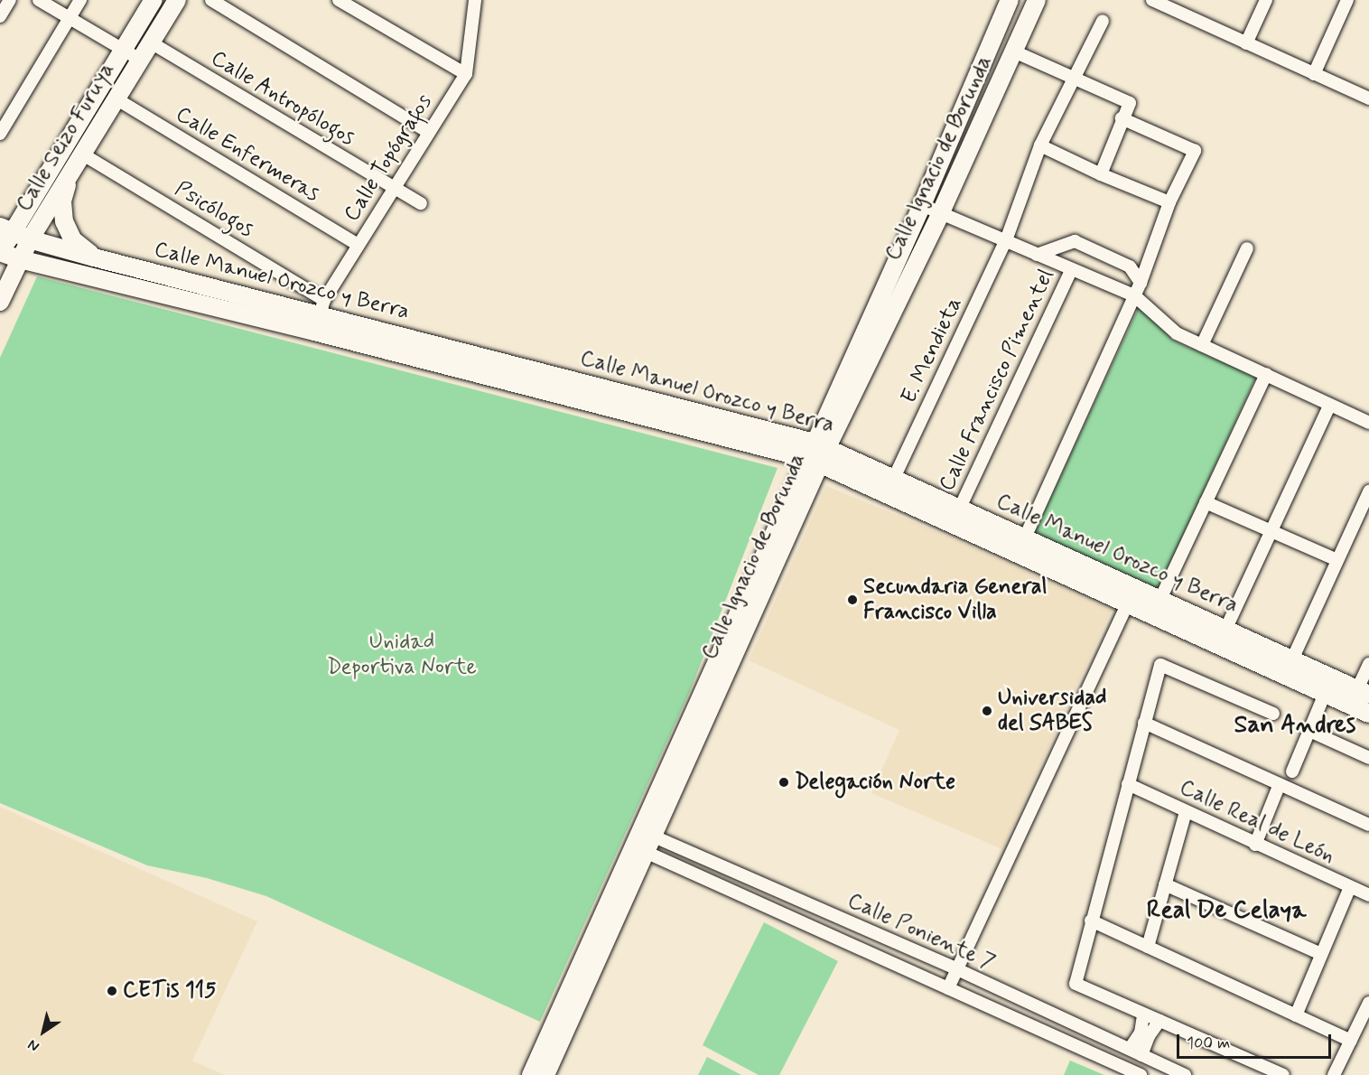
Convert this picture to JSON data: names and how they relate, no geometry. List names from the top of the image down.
{
  "streets": {
    "street": [
      "Calle Antropólogos",
      "Calle Seizo Furuya",
      "Calle Enfermeras",
      "Calle Topógrafos",
      "Calle Ignacio de Borunda",
      "Psicólogos",
      "Calle Manuel Orozco y Berra",
      "E. Mendieta",
      "Calle Francisco Pimentel",
      "Calle Real de León",
      "Calle Poniente 7"
    ]
  },
  "crossings": [
    ["Calle Antropólogos", "Calle Seizo Furuya"],
    ["Calle Antropólogos", "Calle Topógrafos"],
    ["Calle Seizo Furuya", "Calle Enfermeras"],
    ["Calle Seizo Furuya", "Psicólogos"],
    ["Calle Seizo Furuya", "Calle Manuel Orozco y Berra"],
    ["Calle Enfermeras", "Calle Topógrafos"],
    ["Calle Topógrafos", "Psicólogos"],
    ["Calle Topógrafos", "Calle Manuel Orozco y Berra"],
    ["Calle Ignacio de Borunda", "Calle Manuel Orozco y Berra"],
    ["Calle Ignacio de Borunda", "Calle Poniente 7"],
    ["Psicólogos", "Calle Manuel Orozco y Berra"],
    ["Calle Manuel Orozco y Berra", "E. Mendieta"],
    ["Calle Manuel Orozco y Berra", "Calle Francisco Pimentel"]
  ],
  "districts": ["San Andres", "Real De Celaya"],
  "parks": ["Unidad Deportiva Norte"],
  "places": [
    "Secundaria General Francisco Villa",
    "Universidad del SABES",
    "Delegación Norte",
    "CETis 115"
  ],
  "scale_bar": "100 m",
  "north": "bottom left"
}
